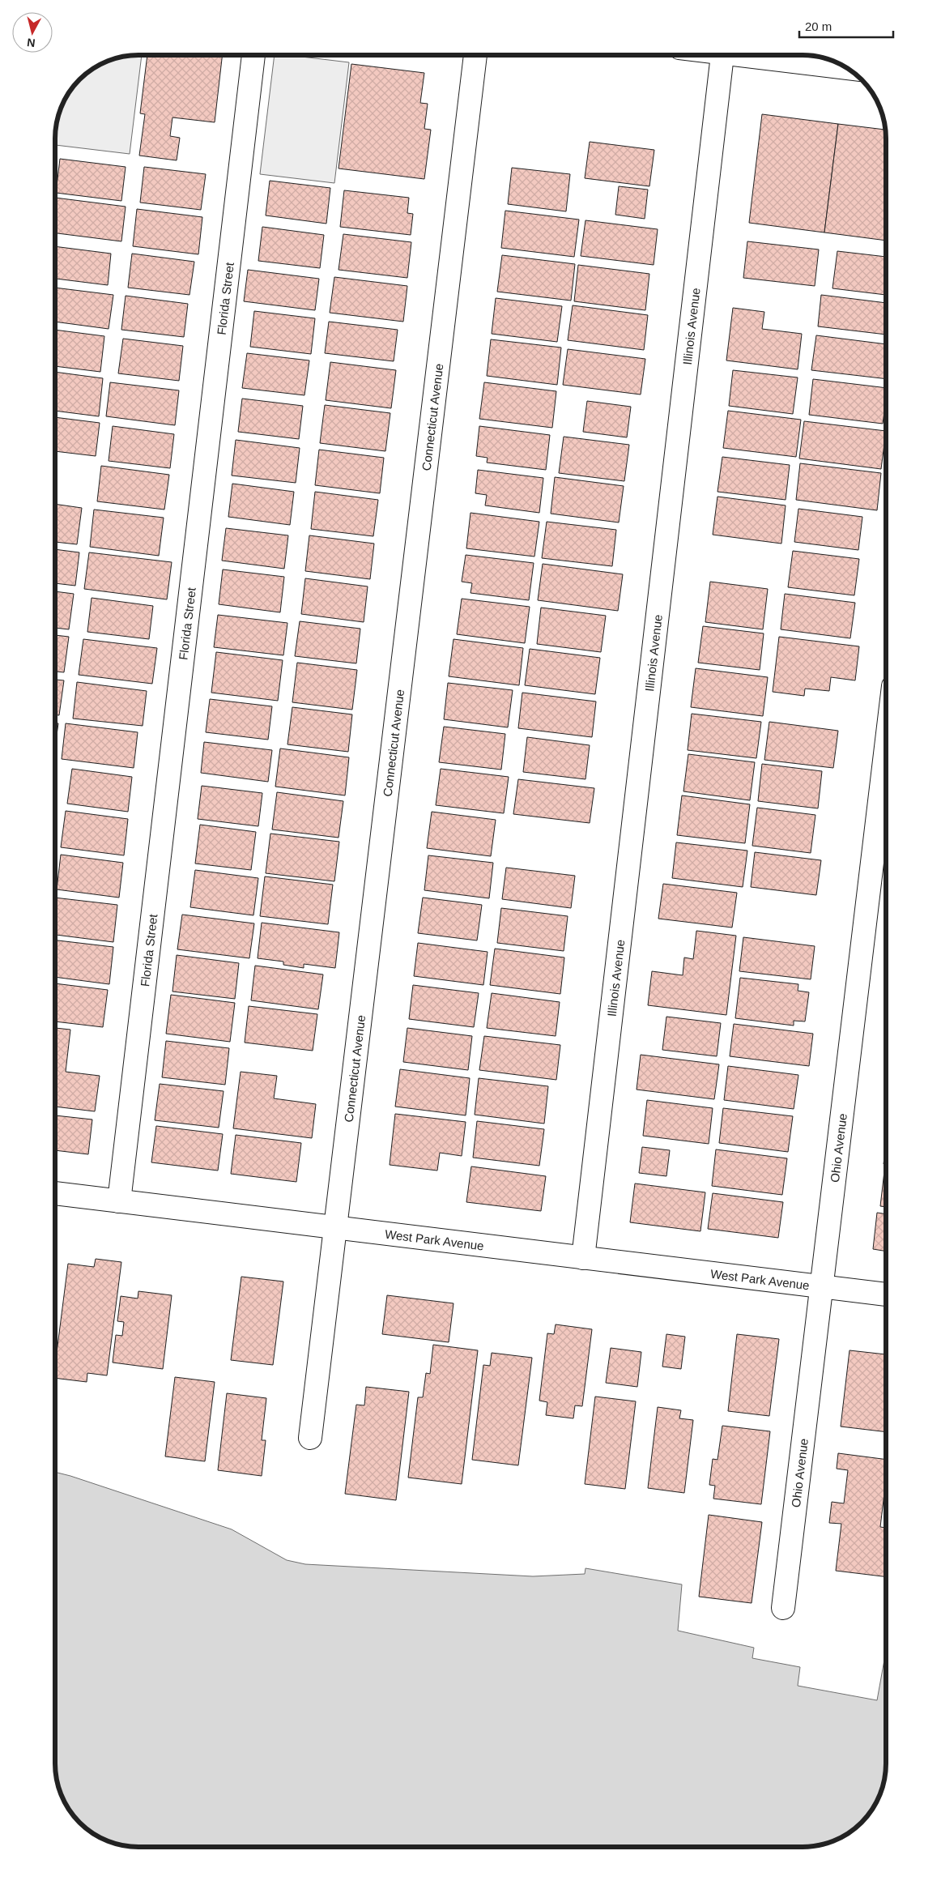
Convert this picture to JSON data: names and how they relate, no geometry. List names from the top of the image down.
{
  "streets": {
    "main road": [
      "Florida Street",
      "Illinois Avenue",
      "Connecticut Avenue",
      "Ohio Avenue",
      "West Park Avenue"
    ]
  },
  "crossings": [
    ["Florida Street", "West Park Avenue"],
    ["Illinois Avenue", "West Park Avenue"],
    ["Connecticut Avenue", "West Park Avenue"],
    ["Ohio Avenue", "West Park Avenue"]
  ],
  "scale_bar": "20 m",
  "north": "bottom"
}
